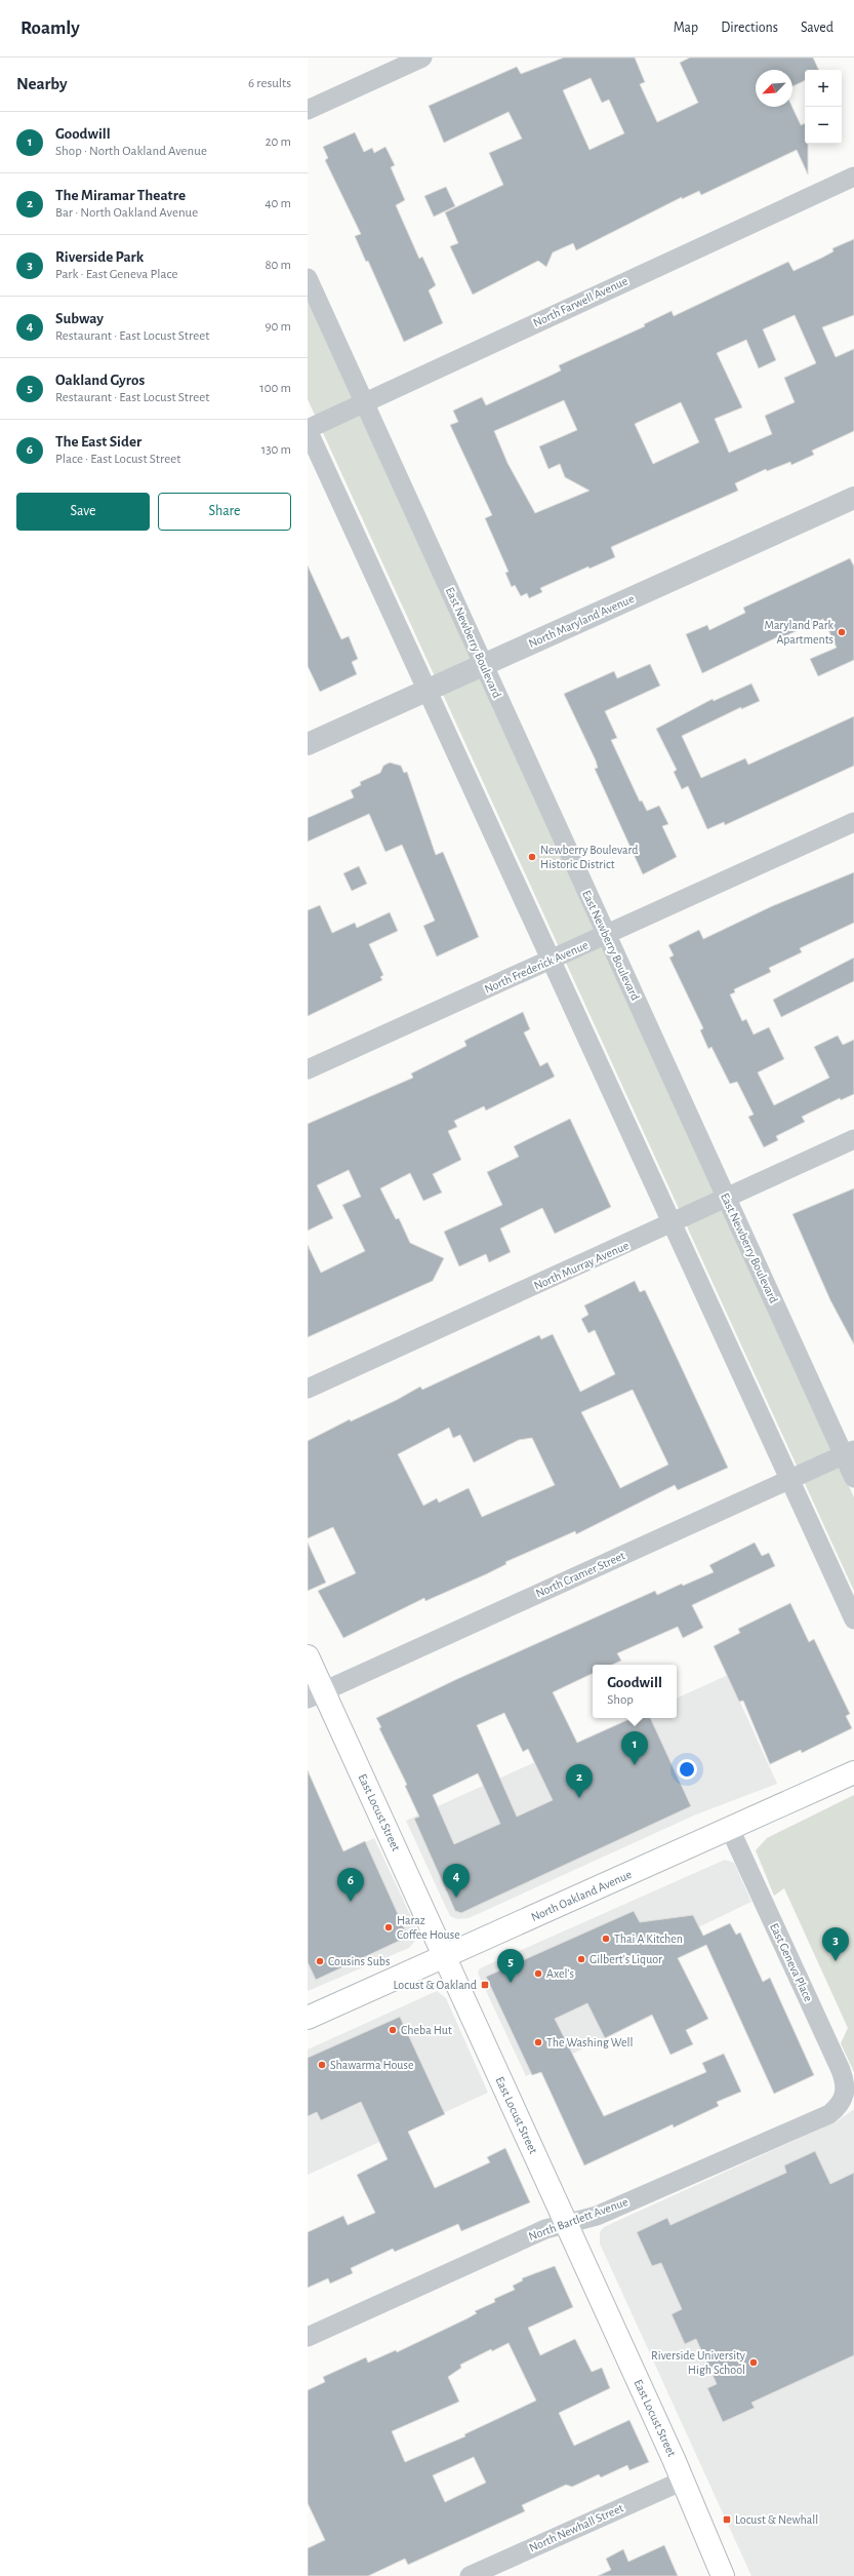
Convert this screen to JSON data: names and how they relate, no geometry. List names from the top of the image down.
{
  "streets": {
    "main road": ["East Locust Street", "North Oakland Avenue"],
    "street": [
      "North Farwell Avenue",
      "North Maryland Avenue",
      "East Newberry Boulevard",
      "North Frederick Avenue",
      "North Murray Avenue",
      "North Cramer Street",
      "East Geneva Place",
      "North Bartlett Avenue",
      "North Newhall Street"
    ]
  },
  "crossings": [
    ["North Farwell Avenue", "East Newberry Boulevard"],
    ["North Maryland Avenue", "East Newberry Boulevard"],
    ["East Newberry Boulevard", "North Frederick Avenue"],
    ["East Newberry Boulevard", "North Murray Avenue"],
    ["East Newberry Boulevard", "North Cramer Street"],
    ["North Cramer Street", "East Locust Street"],
    ["East Locust Street", "North Oakland Avenue"],
    ["East Locust Street", "North Bartlett Avenue"],
    ["East Locust Street", "North Newhall Street"],
    ["North Oakland Avenue", "East Geneva Place"],
    ["East Geneva Place", "North Bartlett Avenue"]
  ],
  "places": {
    "other": [
      "Maryland Park Apartments",
      "Newberry Boulevard Historic District",
      "Haraz Coffee House",
      "Thai A Kitchen",
      "Gilbert's Liquor",
      "Cousins Subs",
      "Axel's",
      "Cheba Hut",
      "The Washing Well",
      "Shawarma House",
      "Riverside University High School"
    ],
    "transit": ["Locust & Oakland", "Locust & Newhall"]
  },
  "north": "bottom left",
  "page": {
    "header": "Roamly",
    "nav": ["Map", "Directions", "Saved"],
    "heading": ["Nearby", "6 results"],
    "map_buttons": ["+", "−"],
    "list": [
      {
        "mark": "1",
        "name": "Goodwill",
        "note": "Shop · North Oakland Avenue",
        "value": "20 m"
      },
      {
        "mark": "2",
        "name": "The Miramar Theatre",
        "note": "Bar · North Oakland Avenue",
        "value": "40 m"
      },
      {
        "mark": "3",
        "name": "Riverside Park",
        "note": "Park · East Geneva Place",
        "value": "80 m"
      },
      {
        "mark": "4",
        "name": "Subway",
        "note": "Restaurant · East Locust Street",
        "value": "90 m"
      },
      {
        "mark": "5",
        "name": "Oakland Gyros",
        "note": "Restaurant · East Locust Street",
        "value": "100 m"
      },
      {
        "mark": "6",
        "name": "The East Sider",
        "note": "Place · East Locust Street",
        "value": "130 m"
      }
    ],
    "buttons": ["Save", "Share"],
    "popup": ["Goodwill", "Shop"],
    "pins": [
      "1",
      "2",
      "4",
      "6",
      "3",
      "5"
    ]
  }
}
